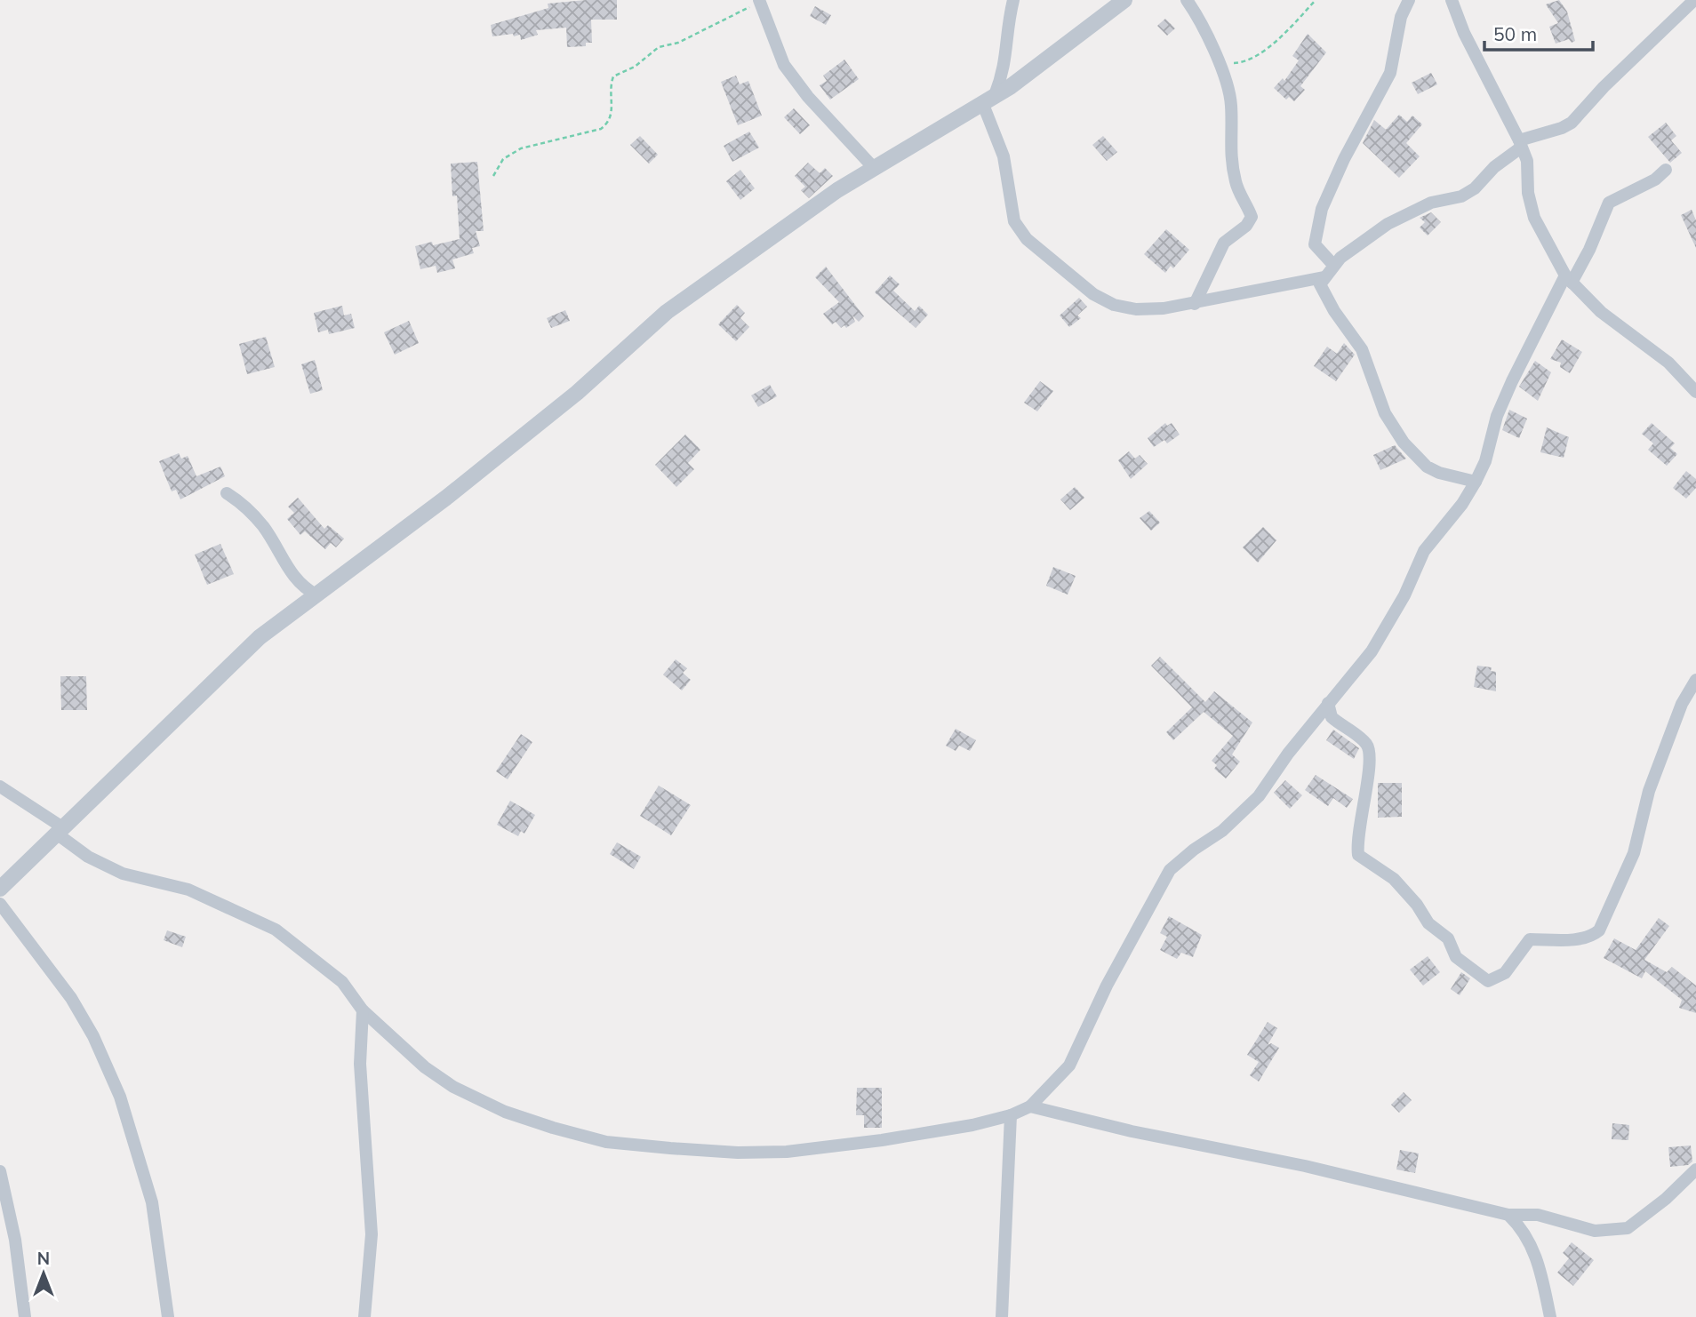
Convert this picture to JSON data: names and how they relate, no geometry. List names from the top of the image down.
{
  "scale_bar": "50 m",
  "north": "top"
}
